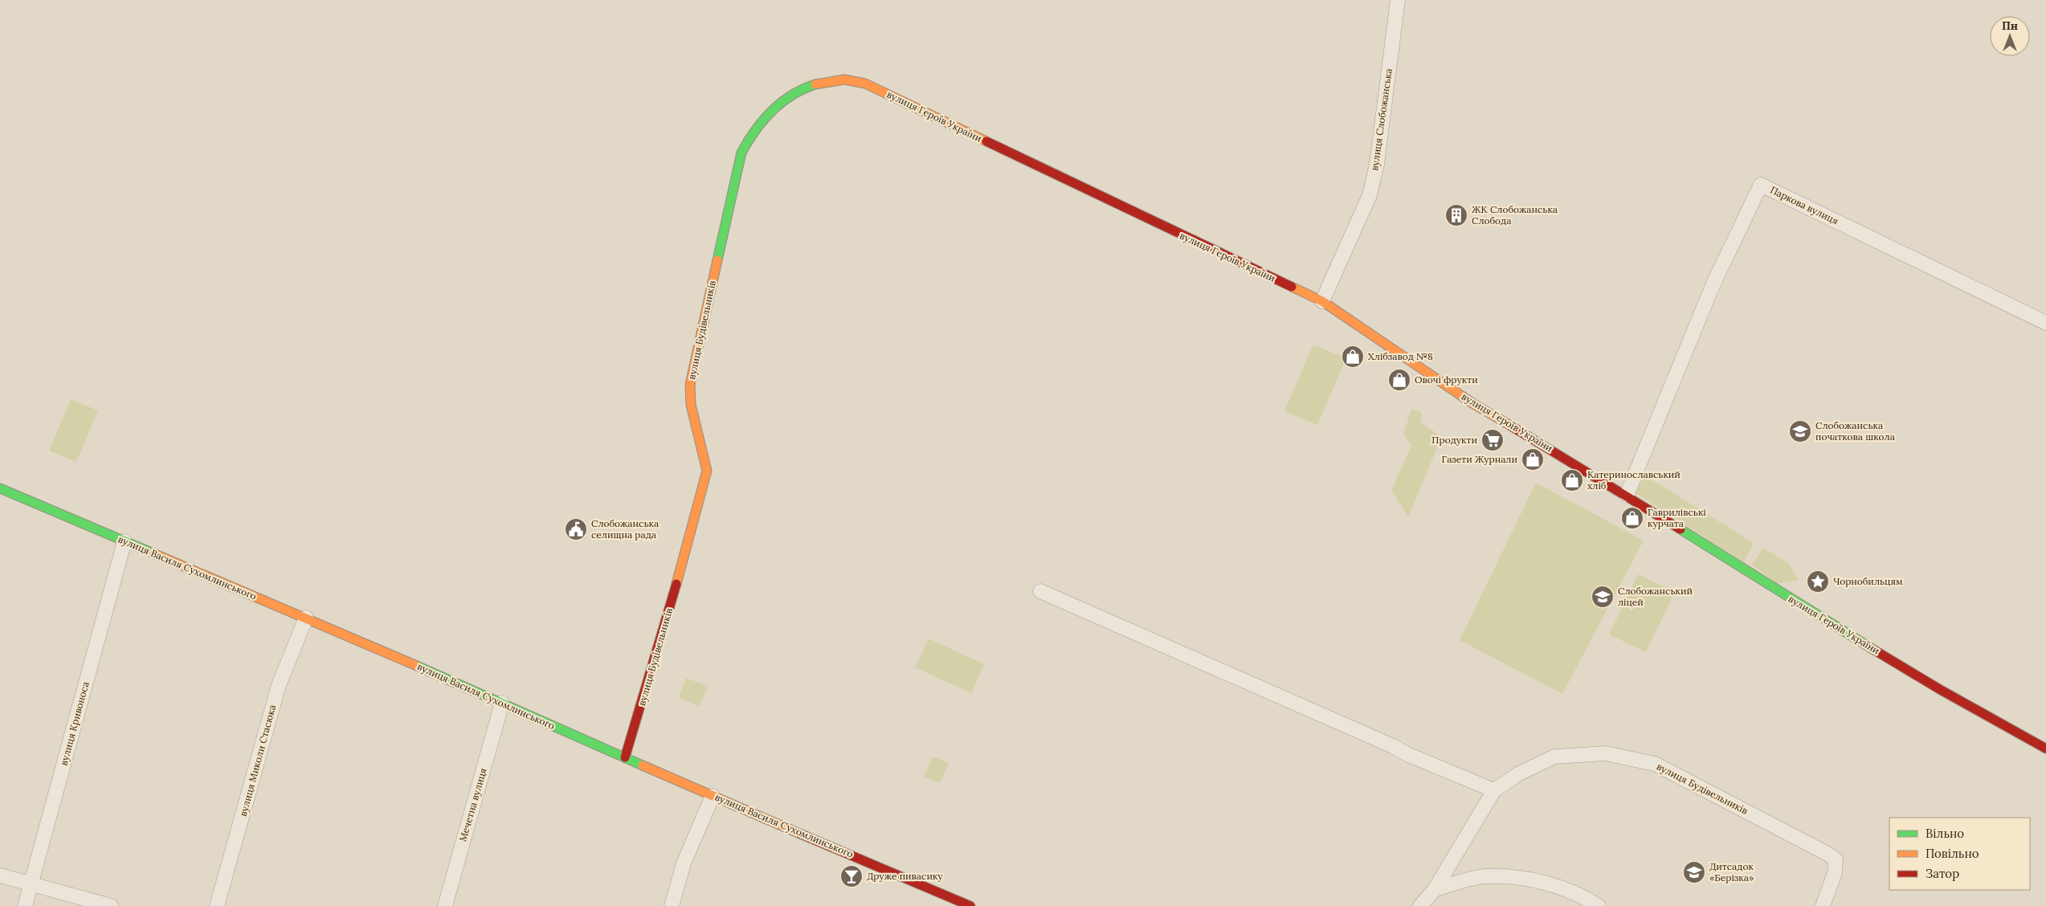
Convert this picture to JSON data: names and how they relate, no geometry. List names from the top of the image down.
{
  "streets": {
    "street": [
      "вулиця Героїв України",
      "вулиця Слобожанська",
      "Паркова вулиця",
      "вулиця Будівельників",
      "вулиця Василя Сухомлинського",
      "вулиця Кривоноса",
      "вулиця Миколи Стасюка",
      "Мечетна вулиця"
    ]
  },
  "crossings": [
    ["вулиця Героїв України", "вулиця Слобожанська"],
    ["вулиця Героїв України", "Паркова вулиця"],
    ["вулиця Героїв України", "вулиця Будівельників"],
    ["вулиця Будівельників", "вулиця Василя Сухомлинського"],
    ["вулиця Василя Сухомлинського", "вулиця Кривоноса"],
    ["вулиця Василя Сухомлинського", "вулиця Миколи Стасюка"],
    ["вулиця Василя Сухомлинського", "Мечетна вулиця"]
  ],
  "places": {
    "building": ["ЖК Слобожанська Слобода"],
    "shop": [
      "Хлібзавод №8",
      "Овочі фрукти",
      "Газети Журнали",
      "Катеринославський хліб",
      "Гаврилівські курчата"
    ],
    "school or university": ["Cлобожанська початкова школа", "Слобожанський ліцей", "Дитсадок «Берізка»"],
    "supermarket": ["Продукти"],
    "public building": ["Слобожанська селищна рада"],
    "place": ["Чорнобильцям"],
    "bar": ["Друже пивасику"]
  },
  "legend": ["Вільно", "Повільно", "Затор"],
  "north": "top"
}
